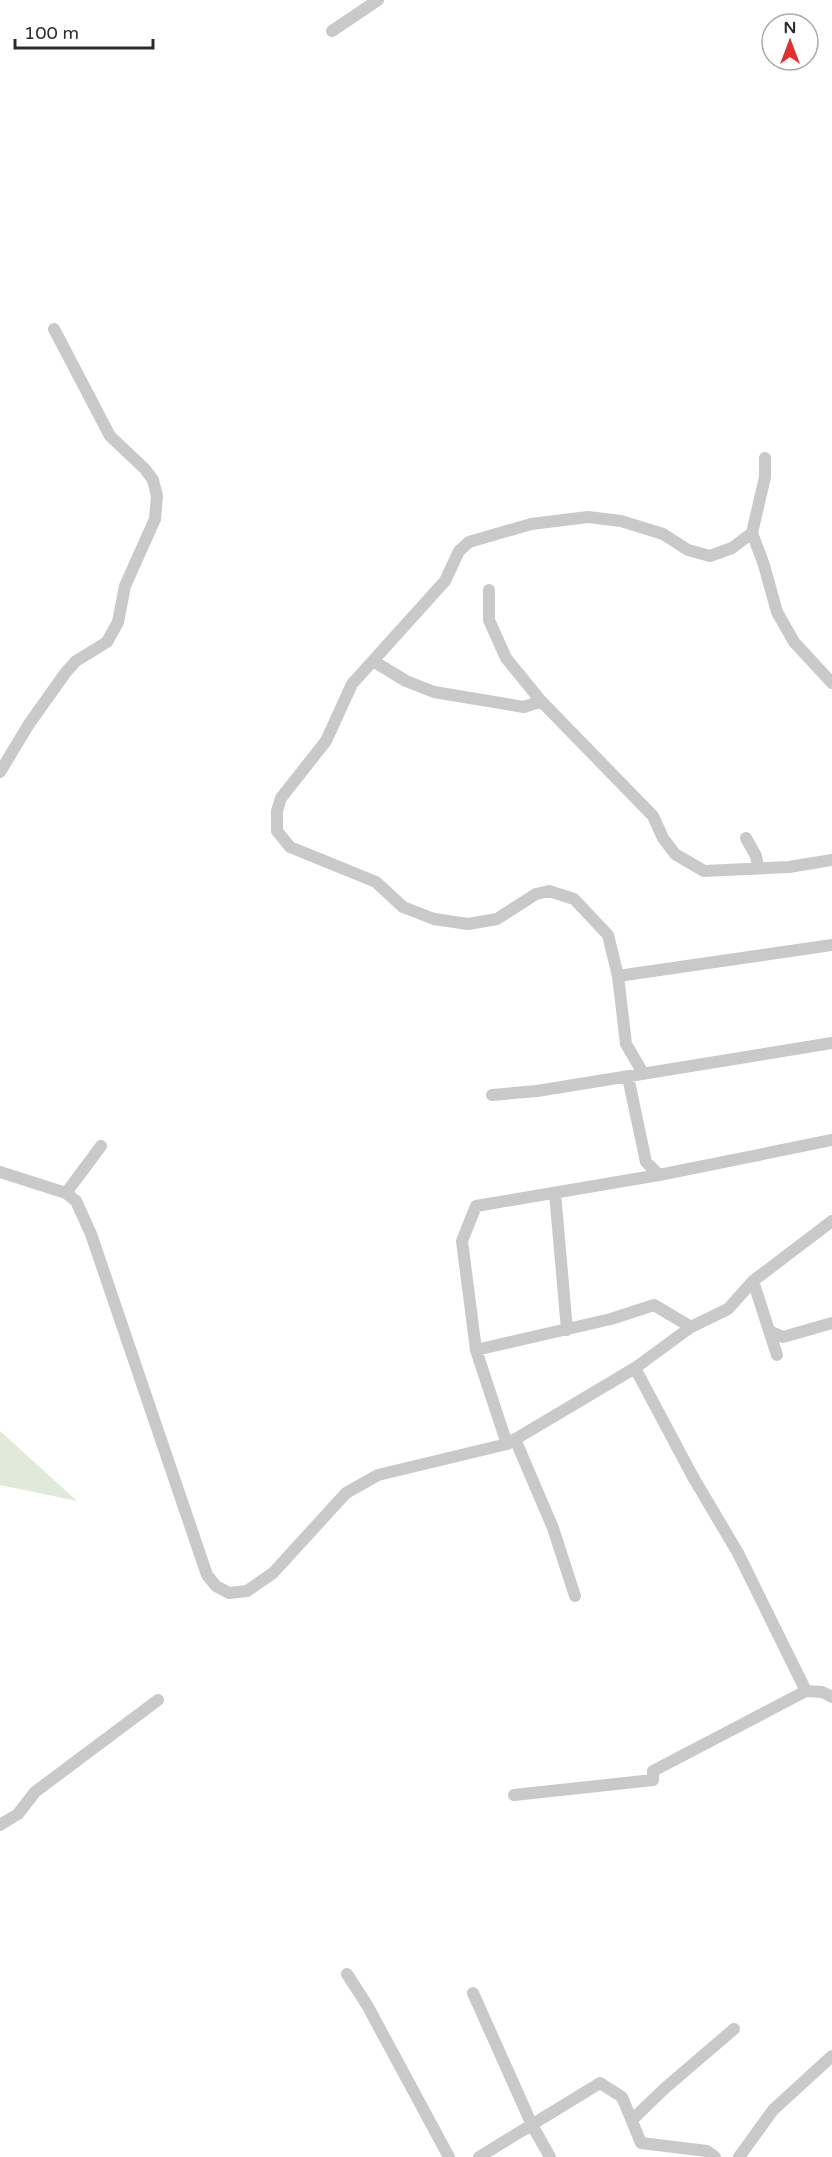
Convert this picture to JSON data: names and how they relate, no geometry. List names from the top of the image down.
{
  "scale_bar": "100 m",
  "north": "top"
}
